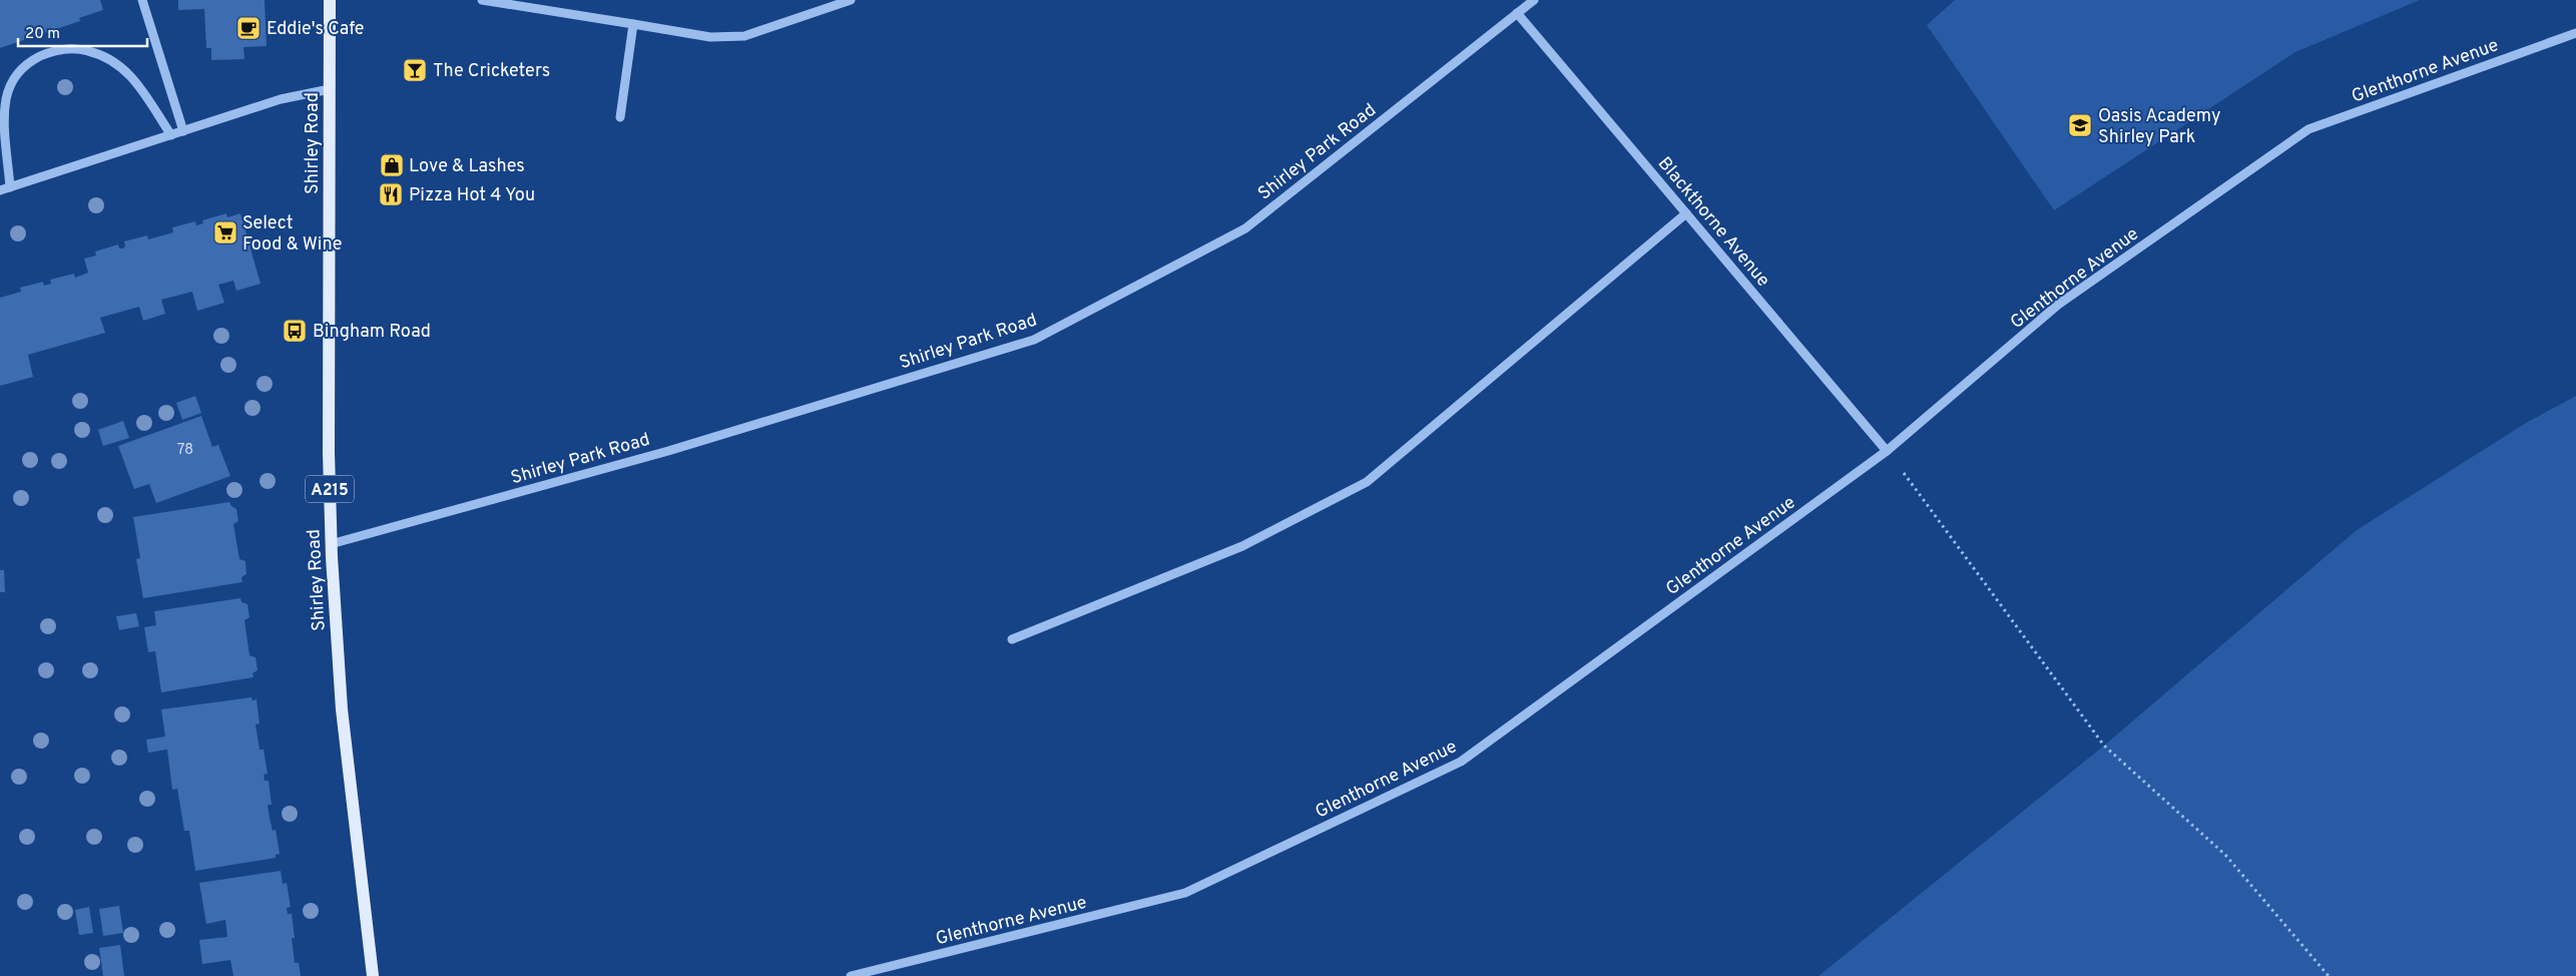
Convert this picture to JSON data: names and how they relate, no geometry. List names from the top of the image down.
{
  "streets": {
    "main road": ["Shirley Road", "A215"],
    "street": ["Glenthorne Avenue", "Shirley Park Road", "Blackthorne Avenue"]
  },
  "crossings": [
    ["Glenthorne Avenue", "Blackthorne Avenue"],
    ["Shirley Road", "Shirley Park Road"],
    ["Shirley Park Road", "Blackthorne Avenue"]
  ],
  "places": {
    "cafe": ["Eddie's Cafe"],
    "bar": ["The Cricketers"],
    "school or university": ["Oasis Academy Shirley Park"],
    "shop": ["Love & Lashes"],
    "restaurant": ["Pizza Hot 4 You"],
    "supermarket": ["Select Food & Wine"],
    "bus stop": ["Bingham Road"]
  },
  "house_numbers": ["78"],
  "scale_bar": "20 m"
}
